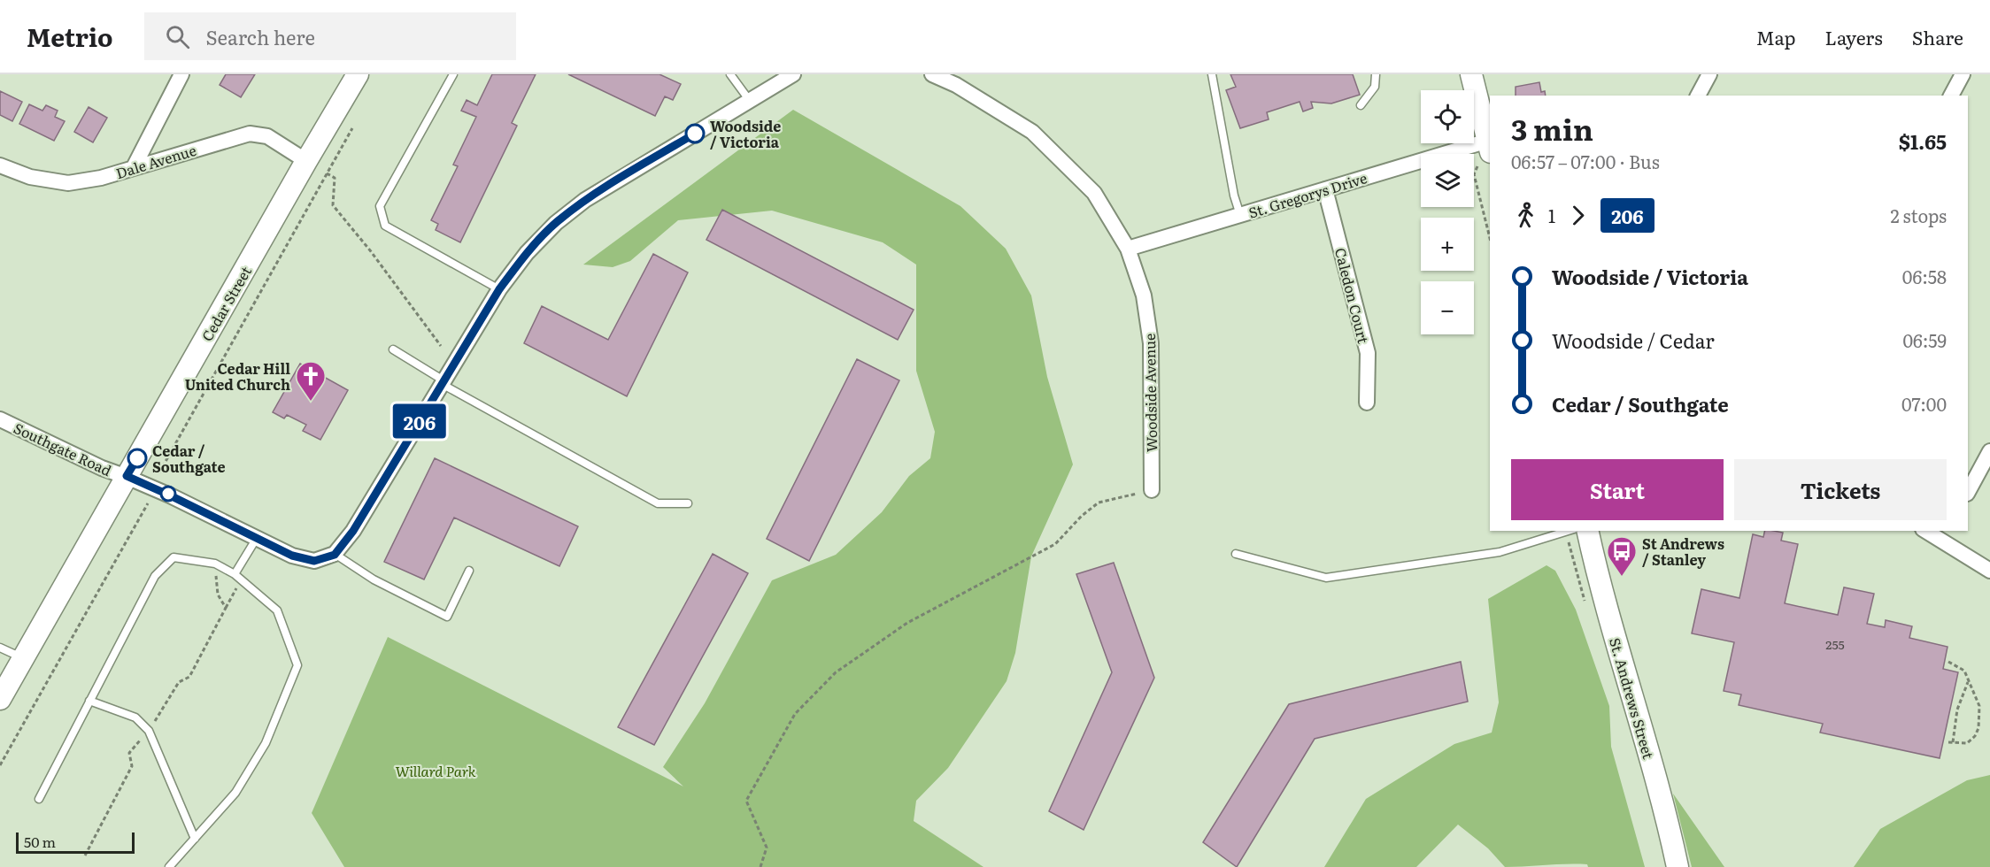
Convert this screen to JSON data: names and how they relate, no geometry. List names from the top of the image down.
{
  "streets": {
    "main road": ["Cedar Street", "St. Andrews Street"],
    "street": [
      "Dale Avenue",
      "St. Gregorys Drive",
      "Caledon Court",
      "Woodside Avenue",
      "Southgate Road"
    ]
  },
  "crossings": [
    ["Dale Avenue", "Cedar Street"],
    ["St. Gregorys Drive", "Caledon Court"],
    ["St. Gregorys Drive", "Woodside Avenue"],
    ["Cedar Street", "Southgate Road"]
  ],
  "parks": ["Willard Park"],
  "places": {
    "other": ["Woodside / Victoria", "Cedar / Southgate"],
    "church": ["Cedar Hill United Church"],
    "bus stop": ["St Andrews / Stanley"]
  },
  "lines": ["bus line 206"],
  "house_numbers": ["255"],
  "scale_bar": "50 m",
  "page": {
    "header": "Metrio",
    "search": "Search here",
    "nav": ["Map", "Layers", "Share"],
    "on_map": "206",
    "map_buttons": ["+", "−"],
    "heading": ["3 min", "06:57 – 07:00 · Bus", "$1.65"],
    "legs": ["1", "206", "2 stops"],
    "list": [
      {
        "name": "Woodside / Victoria",
        "value": "06:58"
      },
      {
        "name": "Woodside / Cedar",
        "value": "06:59"
      },
      {
        "name": "Cedar / Southgate",
        "value": "07:00"
      }
    ],
    "buttons": ["Start", "Tickets"],
    "scale": "50 m"
  }
}
